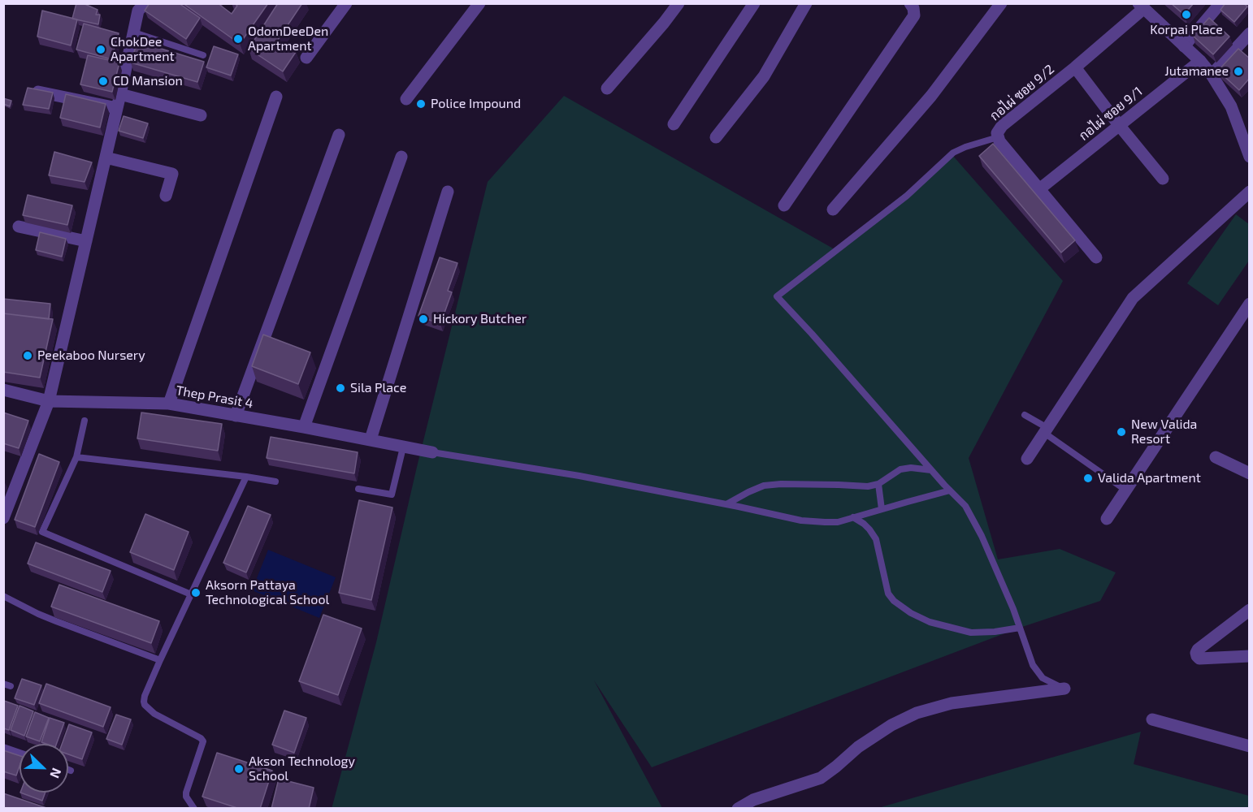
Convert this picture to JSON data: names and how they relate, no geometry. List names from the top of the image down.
{
  "streets": {
    "street": ["กอไผ่ ซอย 9/2", "กอไผ่ ซอย 9/1", "Thep Prasit 4"]
  },
  "crossings": [
    ["กอไผ่ ซอย 9/2", "กอไผ่ ซอย 9/1"]
  ],
  "places": [
    "Korpai Place",
    "OdomDeeDen Apartment",
    "ChokDee Apartment",
    "Jutamanee",
    "CD Mansion",
    "Police Impound",
    "Hickory Butcher",
    "Peekaboo Nursery",
    "Sila Place",
    "New Valida Resort",
    "Valida Apartment",
    "Aksorn Pattaya Technological School",
    "Akson Technology School"
  ],
  "north": "bottom right"
}
